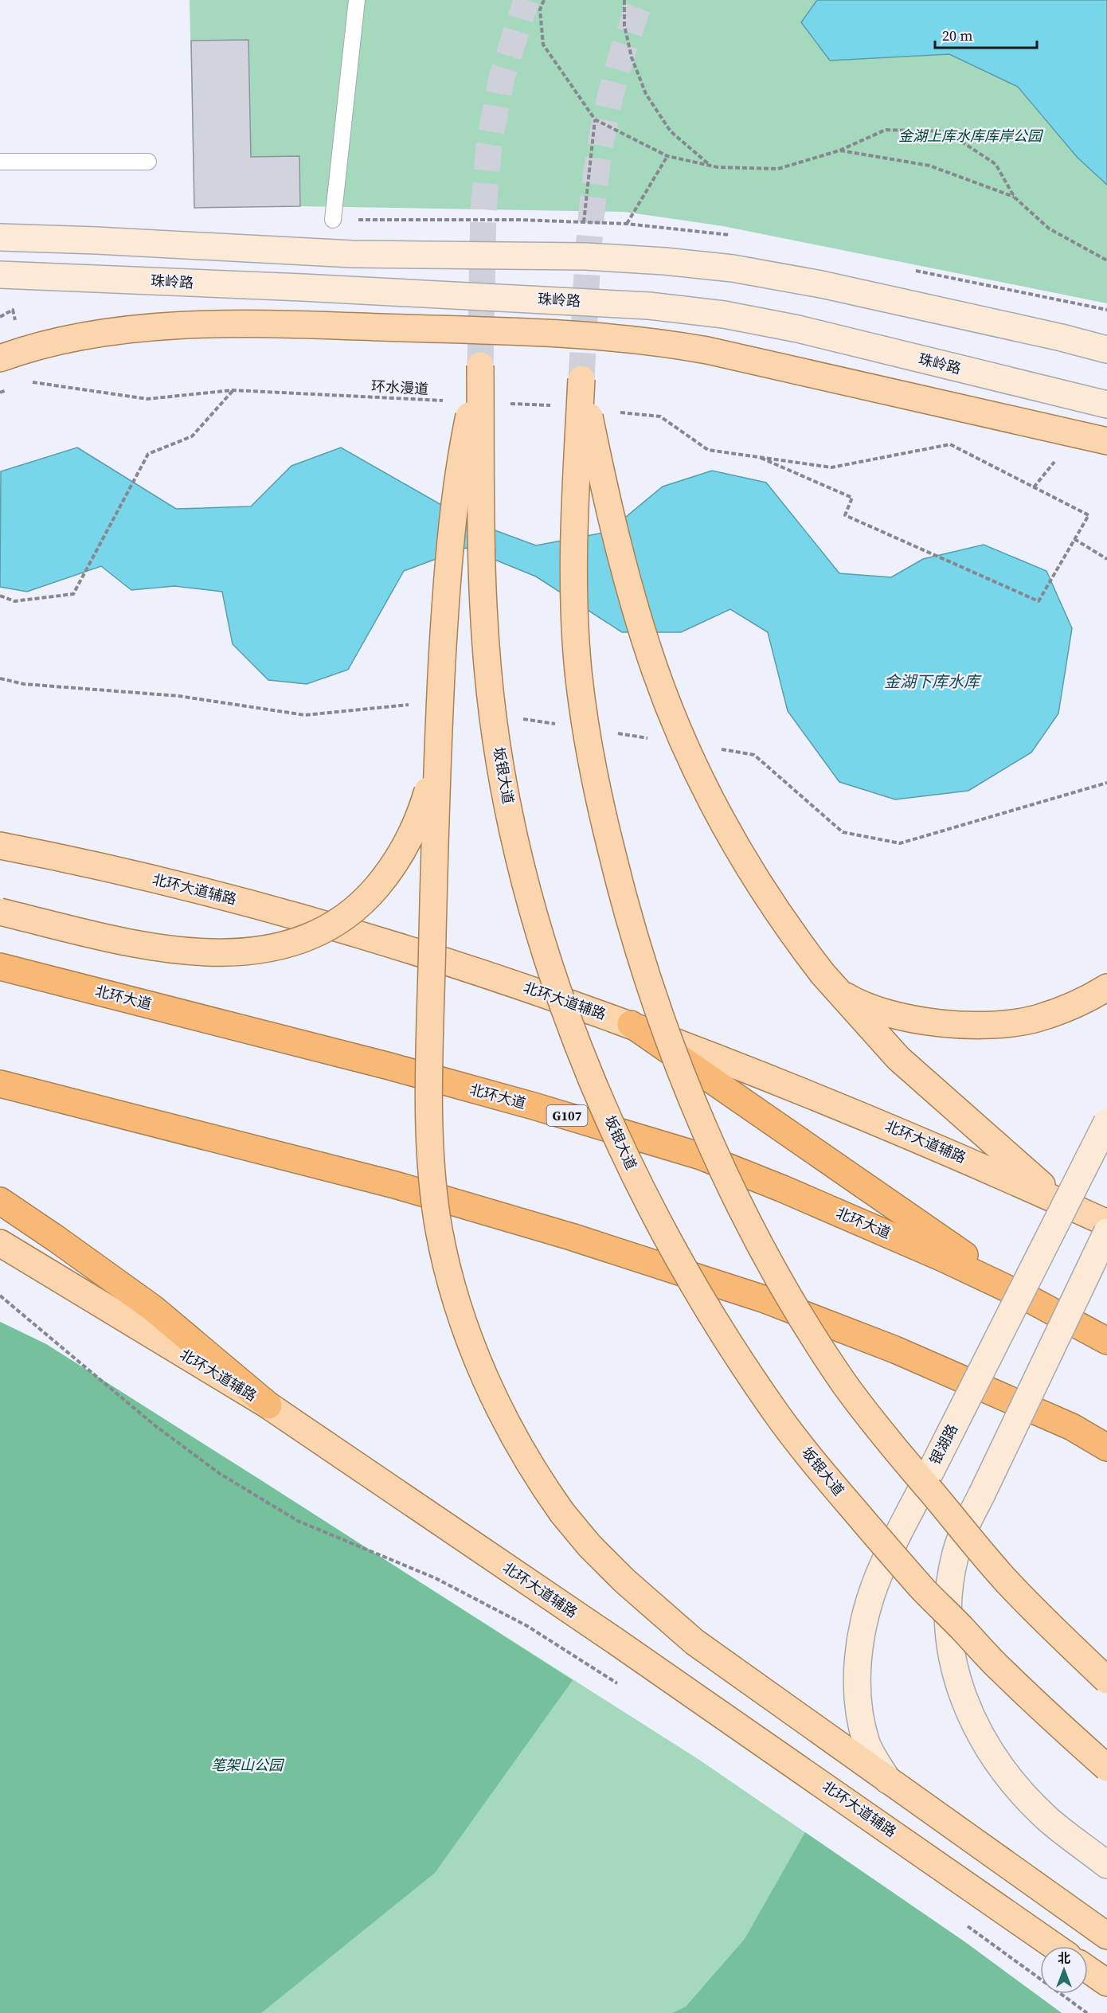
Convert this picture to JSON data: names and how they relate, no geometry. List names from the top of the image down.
{
  "streets": {
    "highway": ["北环大道", "G107"],
    "main road": ["坂银大道", "北环大道辅路"],
    "street": ["珠岭路", "银湖路"],
    "path": ["环水漫道"]
  },
  "water": ["金湖下库水库"],
  "parks": ["金湖上库水库库岸公园", "笔架山公园"],
  "scale_bar": "20 m",
  "north": "top"
}
